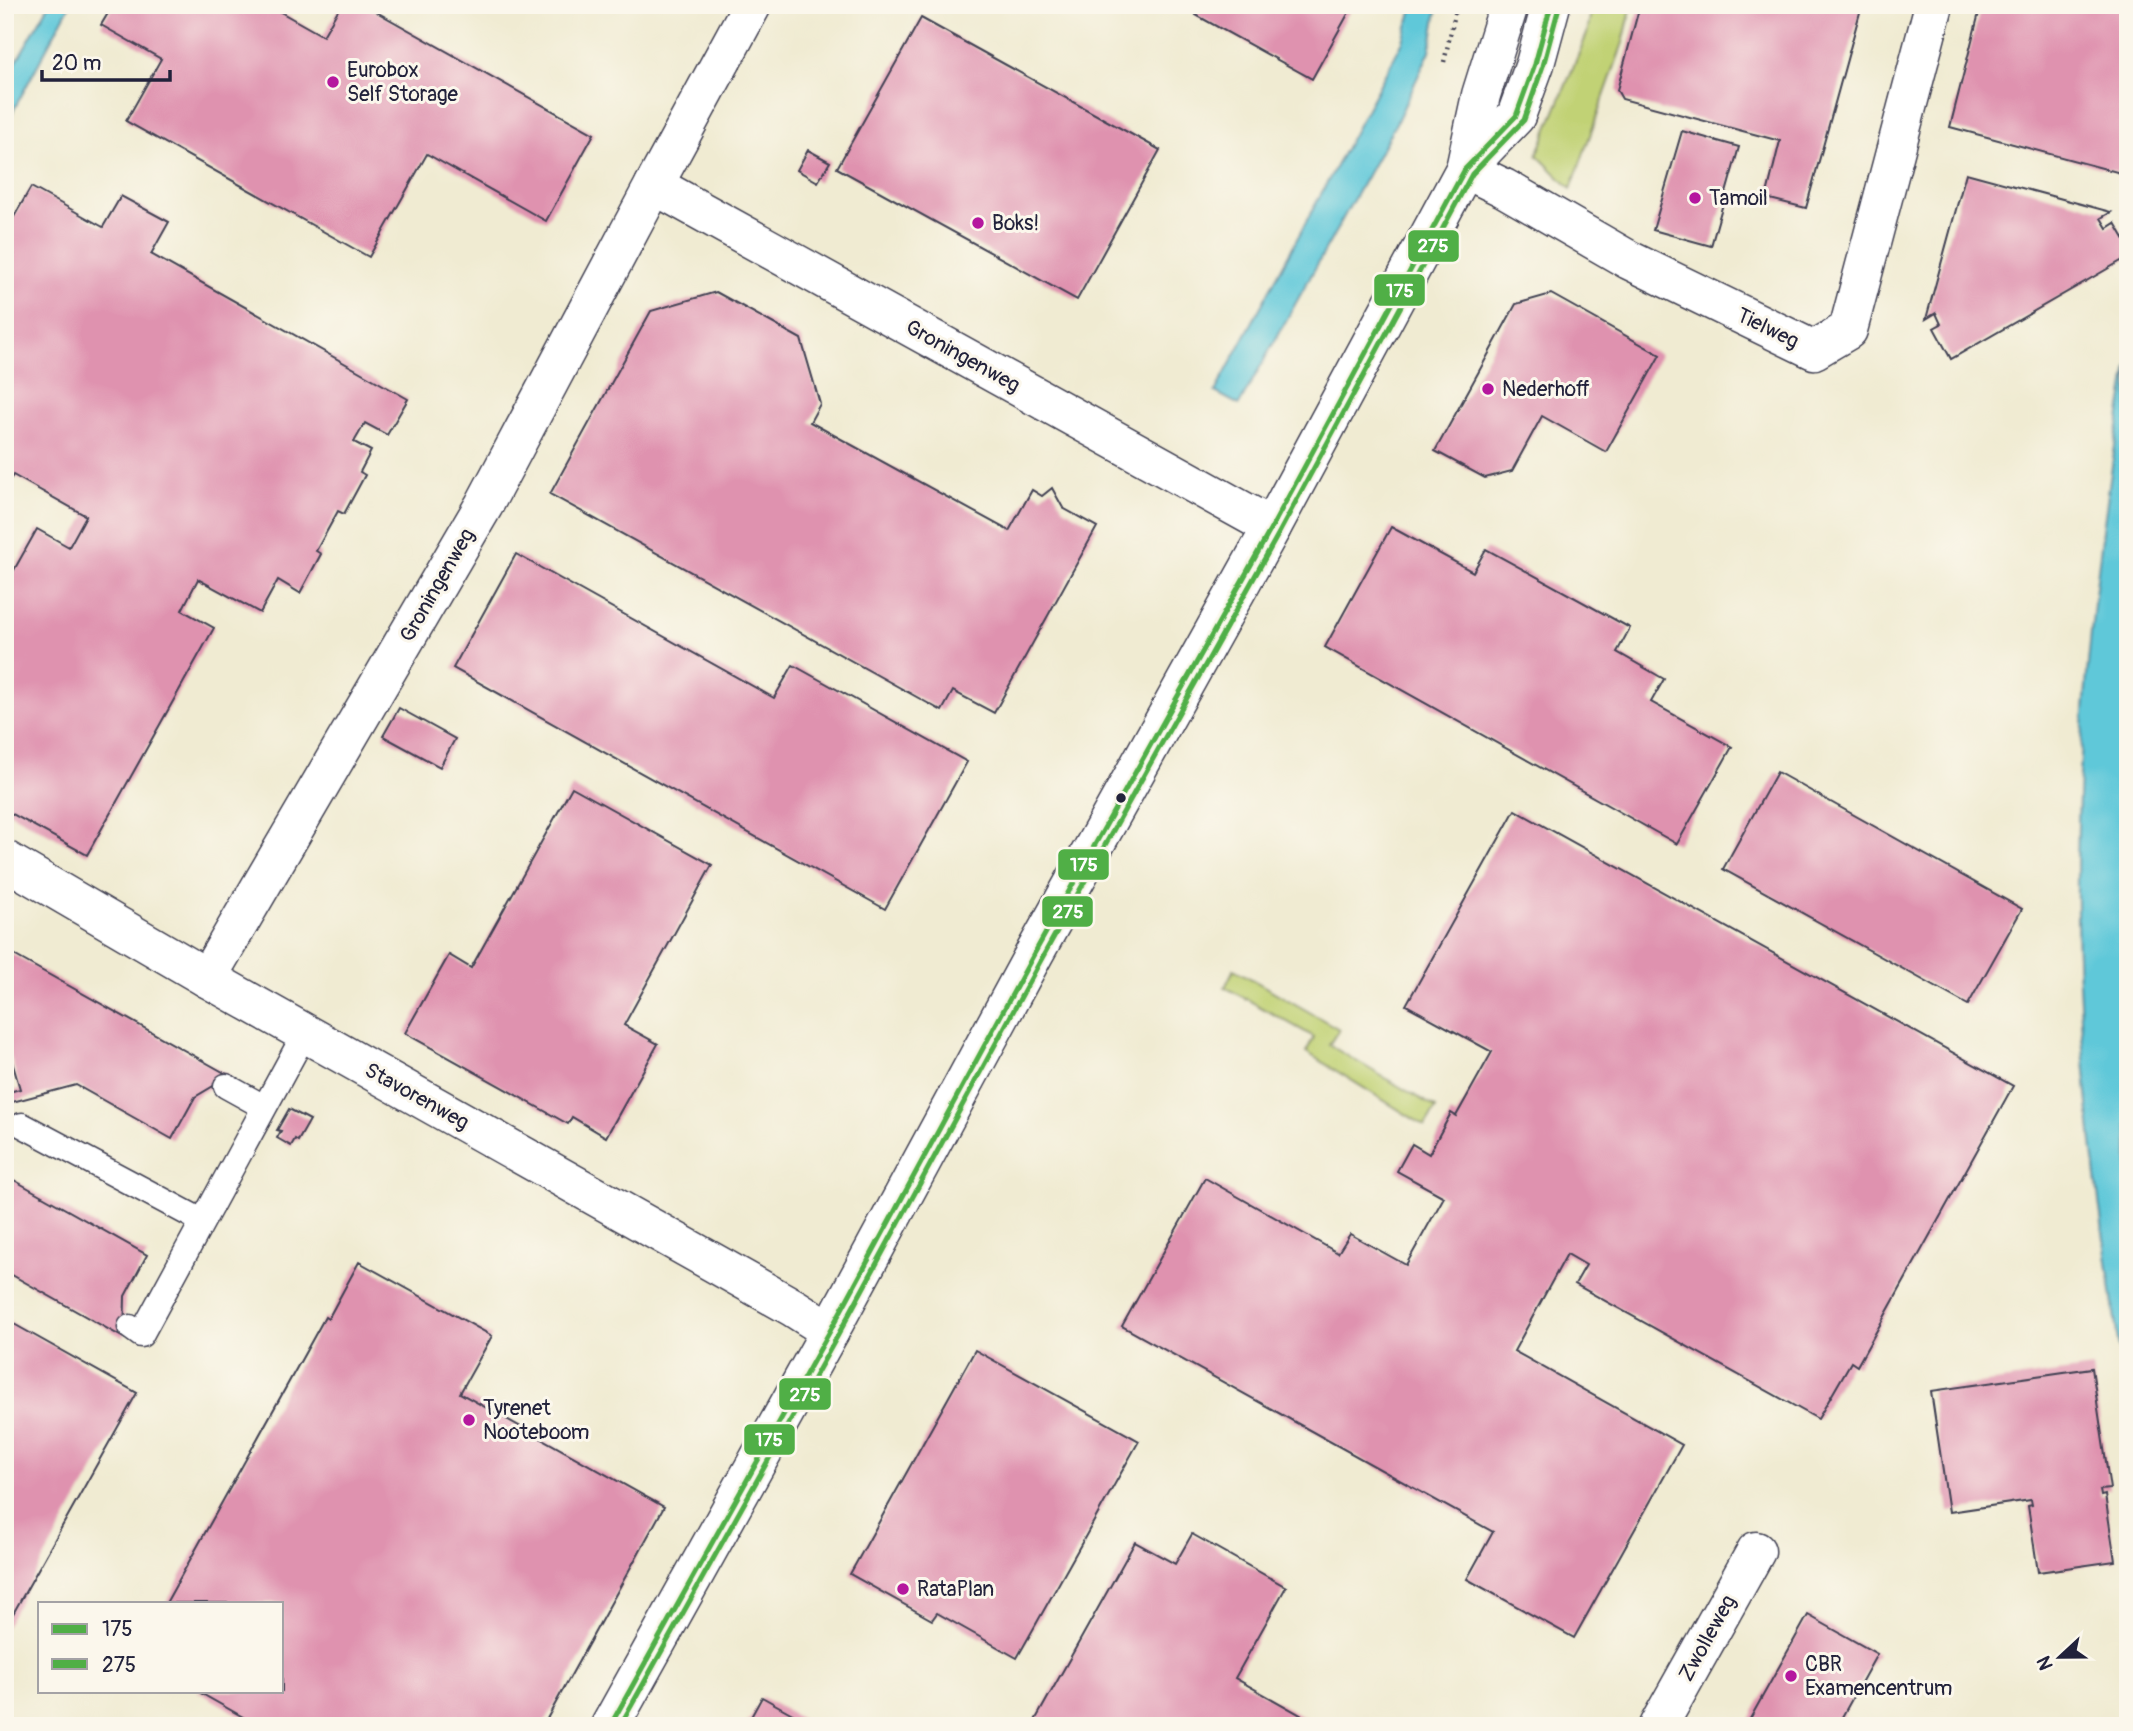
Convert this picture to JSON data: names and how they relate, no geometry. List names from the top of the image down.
{
  "streets": {
    "street": [
      "Tielweg",
      "Groningenweg",
      "Stavorenweg",
      "Zwolleweg"
    ]
  },
  "crossings": [
    ["Groningenweg", "Stavorenweg"]
  ],
  "places": [
    "Eurobox Self Storage",
    "Tamoil",
    "Boks!",
    "Nederhoff",
    "Tyrenet Nooteboom",
    "RataPlan",
    "CBR Examencentrum"
  ],
  "lines": ["transit line 175", "transit line 275"],
  "legend": ["175", "275"],
  "scale_bar": "20 m",
  "north": "left"
}
